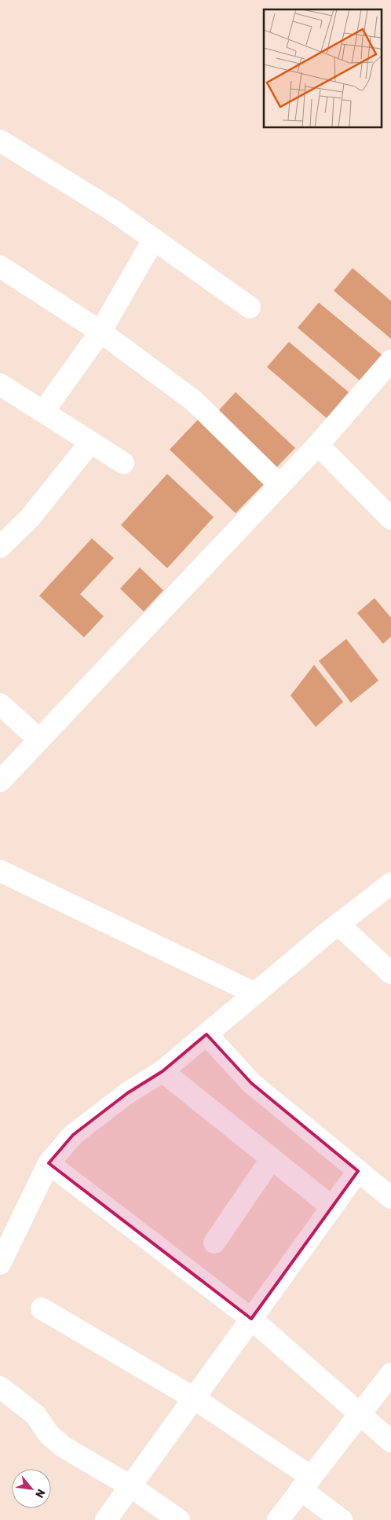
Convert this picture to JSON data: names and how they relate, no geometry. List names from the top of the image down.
{
  "north": "bottom right"
}
